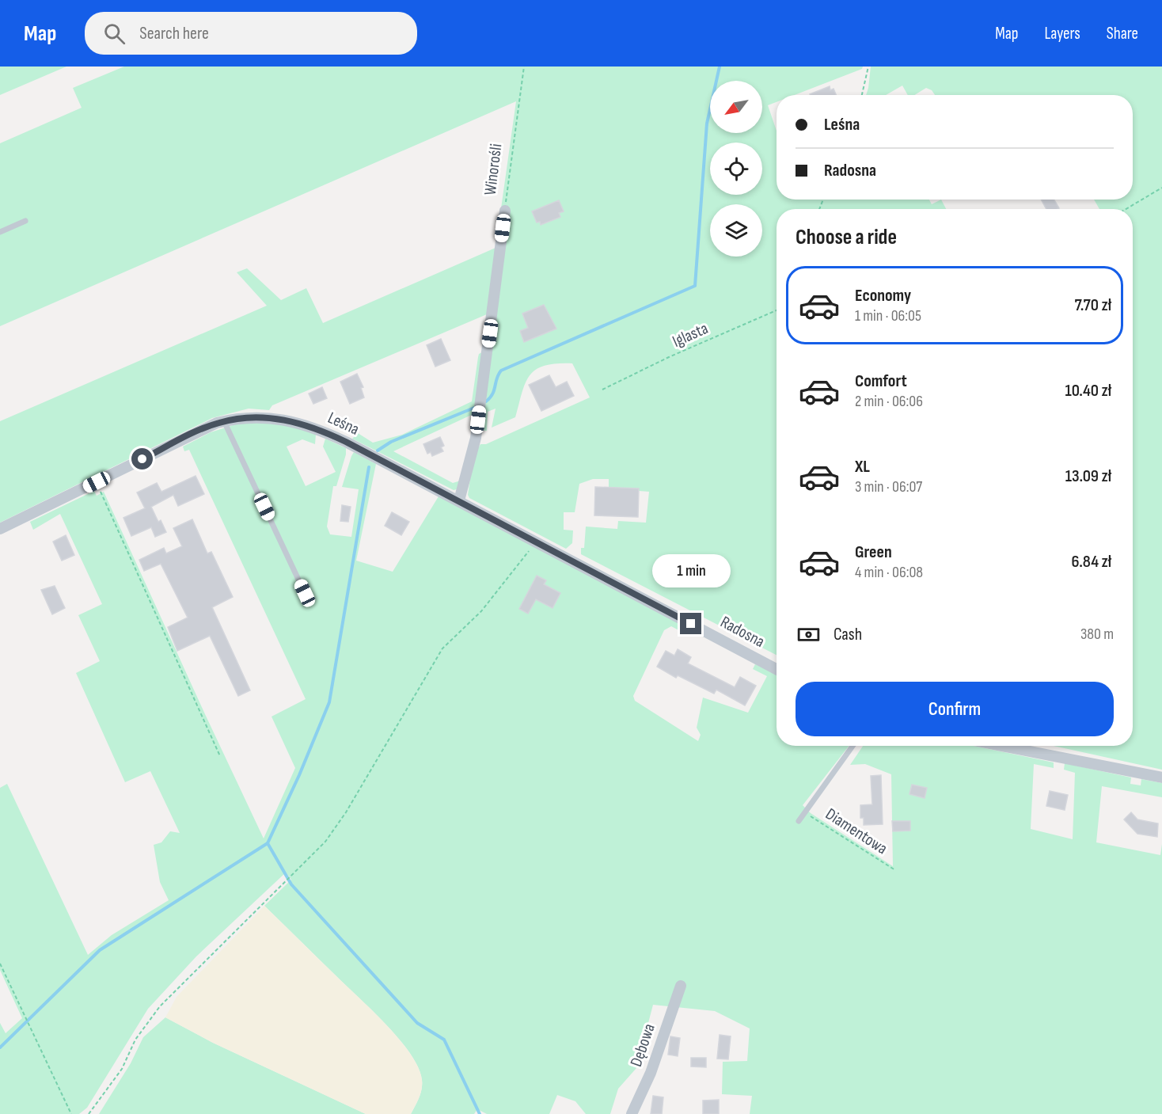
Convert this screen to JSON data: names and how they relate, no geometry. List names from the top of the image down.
{
  "streets": {
    "street": [
      "Winorośli",
      "Leśna",
      "Radosna",
      "Dębowa"
    ],
    "path": ["Iglasta", "Diamentowa"]
  },
  "crossings": [
    ["Winorośli", "Leśna"],
    ["Leśna", "Radosna"]
  ],
  "north": "bottom left",
  "page": {
    "header": "Map",
    "search": "Search here",
    "nav": ["Map", "Layers", "Share"],
    "banner": ["Leśna", "Radosna"],
    "heading": "Choose a ride",
    "list": [
      {
        "name": "Economy",
        "note": "1 min · 06:05",
        "value": "7.70 zł"
      },
      {
        "name": "Comfort",
        "note": "2 min · 06:06",
        "value": "10.40 zł"
      },
      {
        "name": "XL",
        "note": "3 min · 06:07",
        "value": "13.09 zł"
      },
      {
        "name": "Green",
        "note": "4 min · 06:08",
        "value": "6.84 zł"
      }
    ],
    "bubble": "1 min",
    "pay": ["Cash", "380 m"],
    "buttons": "Confirm"
  }
}
